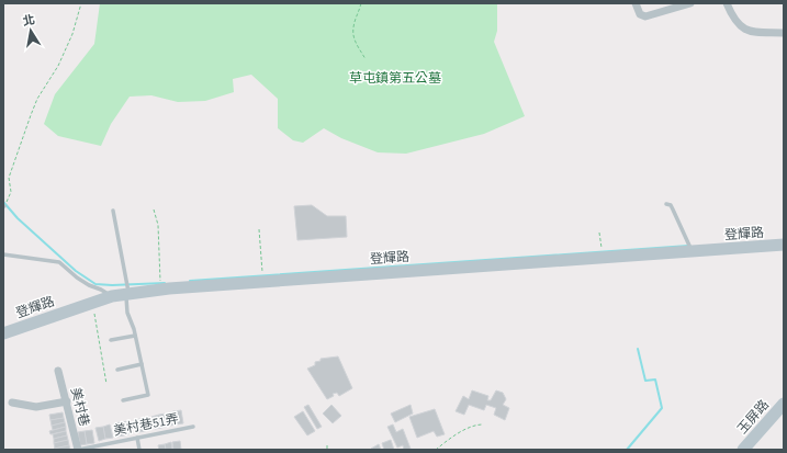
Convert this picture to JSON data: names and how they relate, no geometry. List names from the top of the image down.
{
  "streets": {
    "street": ["登輝路", "美村巷", "玉屏路"],
    "lane": ["美村巷51弄"]
  },
  "crossings": [
    ["美村巷", "美村巷51弄"]
  ],
  "parks": ["草屯鎮第五公墓"],
  "north": "top"
}
